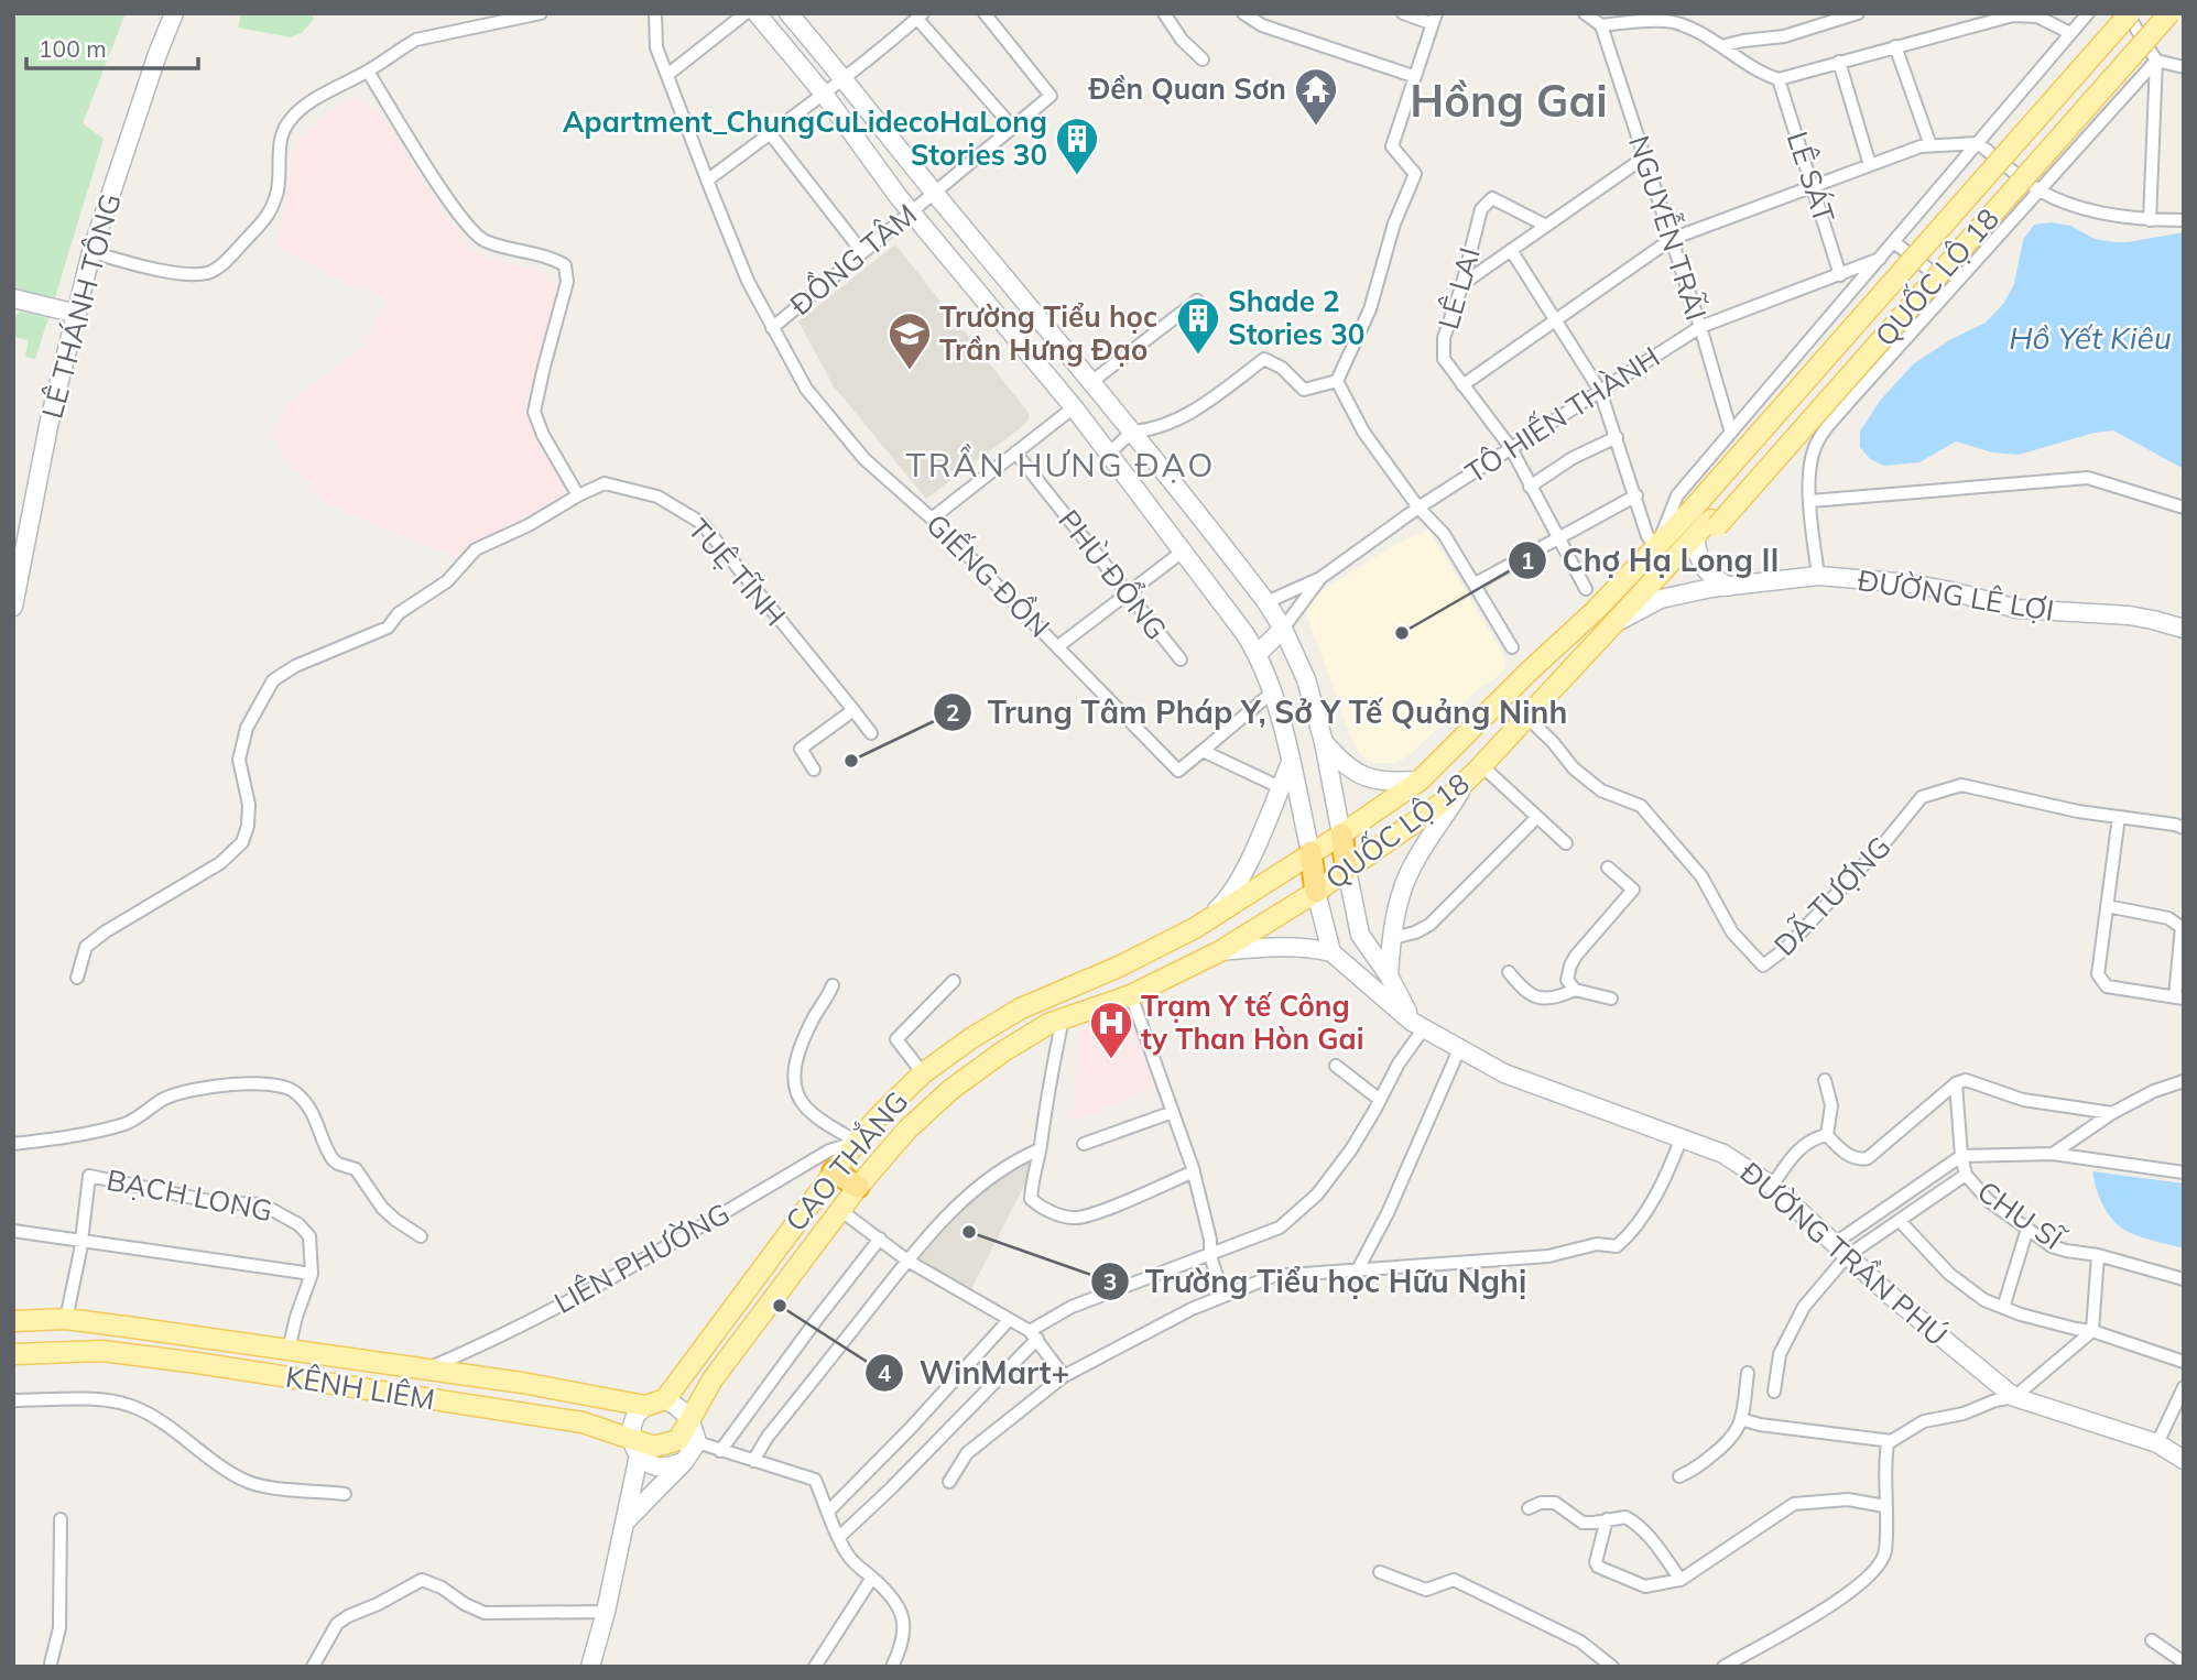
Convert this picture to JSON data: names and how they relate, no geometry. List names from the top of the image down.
{
  "streets": {
    "main road": [
      "QUỐC LỘ 18",
      "LÊ THÁNH TÔNG",
      "ĐƯỜNG LÊ LỢI",
      "CAO THẮNG",
      "ĐƯỜNG TRẦN PHÚ",
      "KÊNH LIÊM"
    ],
    "street": [
      "LÊ SÁT",
      "NGUYỄN TRÃI",
      "ĐỒNG TÂM",
      "LÊ LAI",
      "TÔ HIẾN THÀNH",
      "TUỆ TĨNH",
      "PHÙ ĐỔNG",
      "GIẾNG ĐỒN",
      "DÃ TƯỢNG",
      "BẠCH LONG",
      "CHU SĨ",
      "LIÊN PHƯỜNG"
    ]
  },
  "crossings": [
    ["LÊ SÁT", "TÔ HIẾN THÀNH"],
    ["NGUYỄN TRÃI", "TÔ HIẾN THÀNH"],
    ["ĐỒNG TÂM", "GIẾNG ĐỒN"],
    ["QUỐC LỘ 18", "ĐƯỜNG LÊ LỢI"],
    ["QUỐC LỘ 18", "DÃ TƯỢNG"],
    ["QUỐC LỘ 18", "CAO THẮNG"],
    ["LÊ LAI", "TÔ HIẾN THÀNH"],
    ["CAO THẮNG", "LIÊN PHƯỜNG"],
    ["CAO THẮNG", "KÊNH LIÊM"],
    ["BẠCH LONG", "KÊNH LIÊM"],
    ["LIÊN PHƯỜNG", "KÊNH LIÊM"]
  ],
  "districts": ["Hồng Gai", "TRẦN HƯNG ĐẠO"],
  "water": ["Hồ Yết Kiêu"],
  "places": {
    "temple": ["Đền Quan Sơn"],
    "building": ["Apartment_ChungCuLidecoHaLong Stories 30", "Shade 2 Stories 30"],
    "school or university": ["Trường Tiểu học Trần Hưng Đạo"],
    "other": [
      "Chợ Hạ Long II",
      "Trung Tâm Pháp Y, Sở Y Tế Quảng Ninh",
      "Trường Tiểu học Hữu Nghị",
      "WinMart+"
    ],
    "hospital": ["Trạm Y tế Công ty Than Hòn Gai"]
  },
  "scale_bar": "100 m"
}
